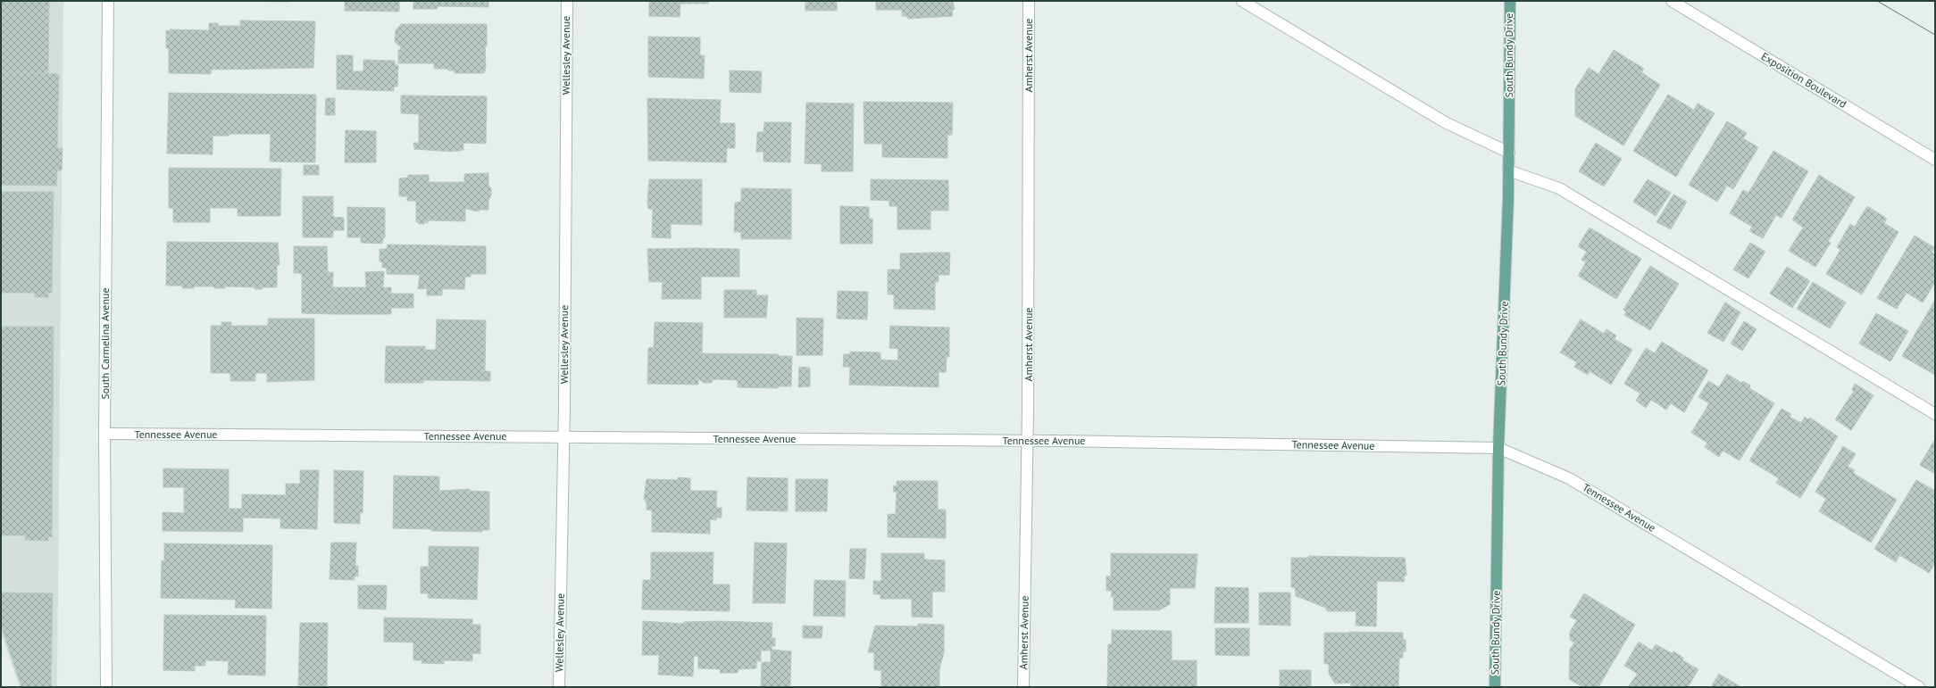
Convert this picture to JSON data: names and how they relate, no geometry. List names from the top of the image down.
{
  "streets": {
    "main road": ["South Bundy Drive"],
    "street": [
      "Wellesley Avenue",
      "Amherst Avenue",
      "Exposition Boulevard",
      "South Carmelina Avenue",
      "Tennessee Avenue"
    ]
  },
  "crossings": [
    ["Wellesley Avenue", "Tennessee Avenue"],
    ["Amherst Avenue", "Tennessee Avenue"],
    ["South Bundy Drive", "Tennessee Avenue"],
    ["South Carmelina Avenue", "Tennessee Avenue"]
  ]
}
